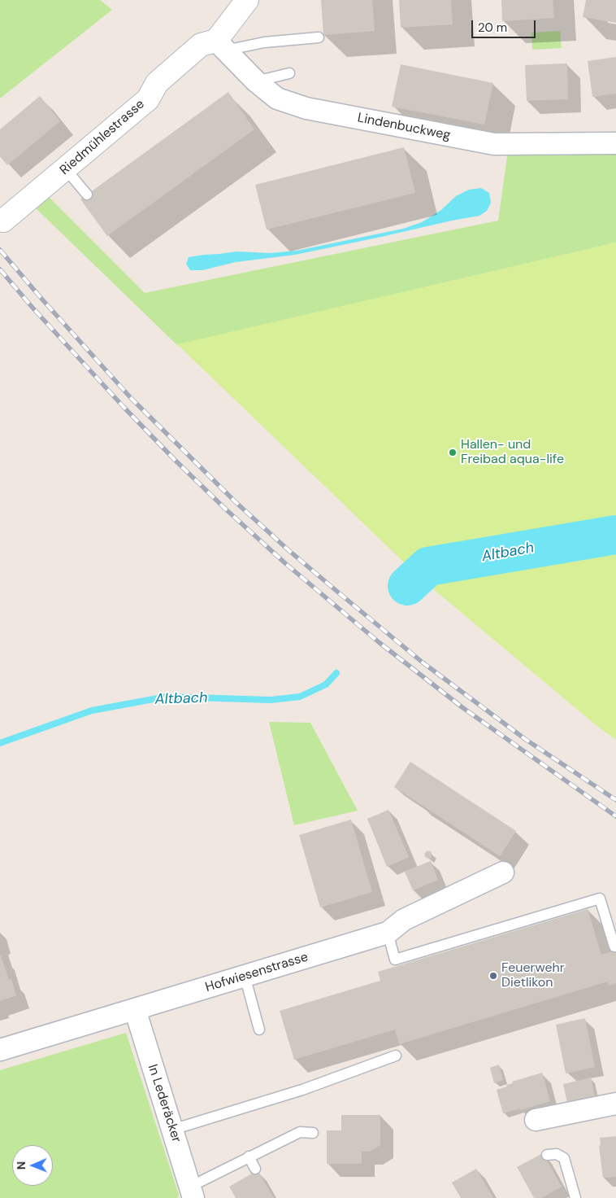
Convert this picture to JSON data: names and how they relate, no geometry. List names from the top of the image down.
{
  "streets": {
    "street": [
      "Lindenbuckweg",
      "Riedmühlestrasse",
      "Hofwiesenstrasse",
      "In Lederäcker"
    ]
  },
  "crossings": [
    ["Lindenbuckweg", "Riedmühlestrasse"],
    ["Hofwiesenstrasse", "In Lederäcker"]
  ],
  "water": ["Altbach"],
  "places": ["Hallen- und Freibad aqua-life", "Feuerwehr Dietlikon"],
  "scale_bar": "20 m",
  "north": "left"
}
